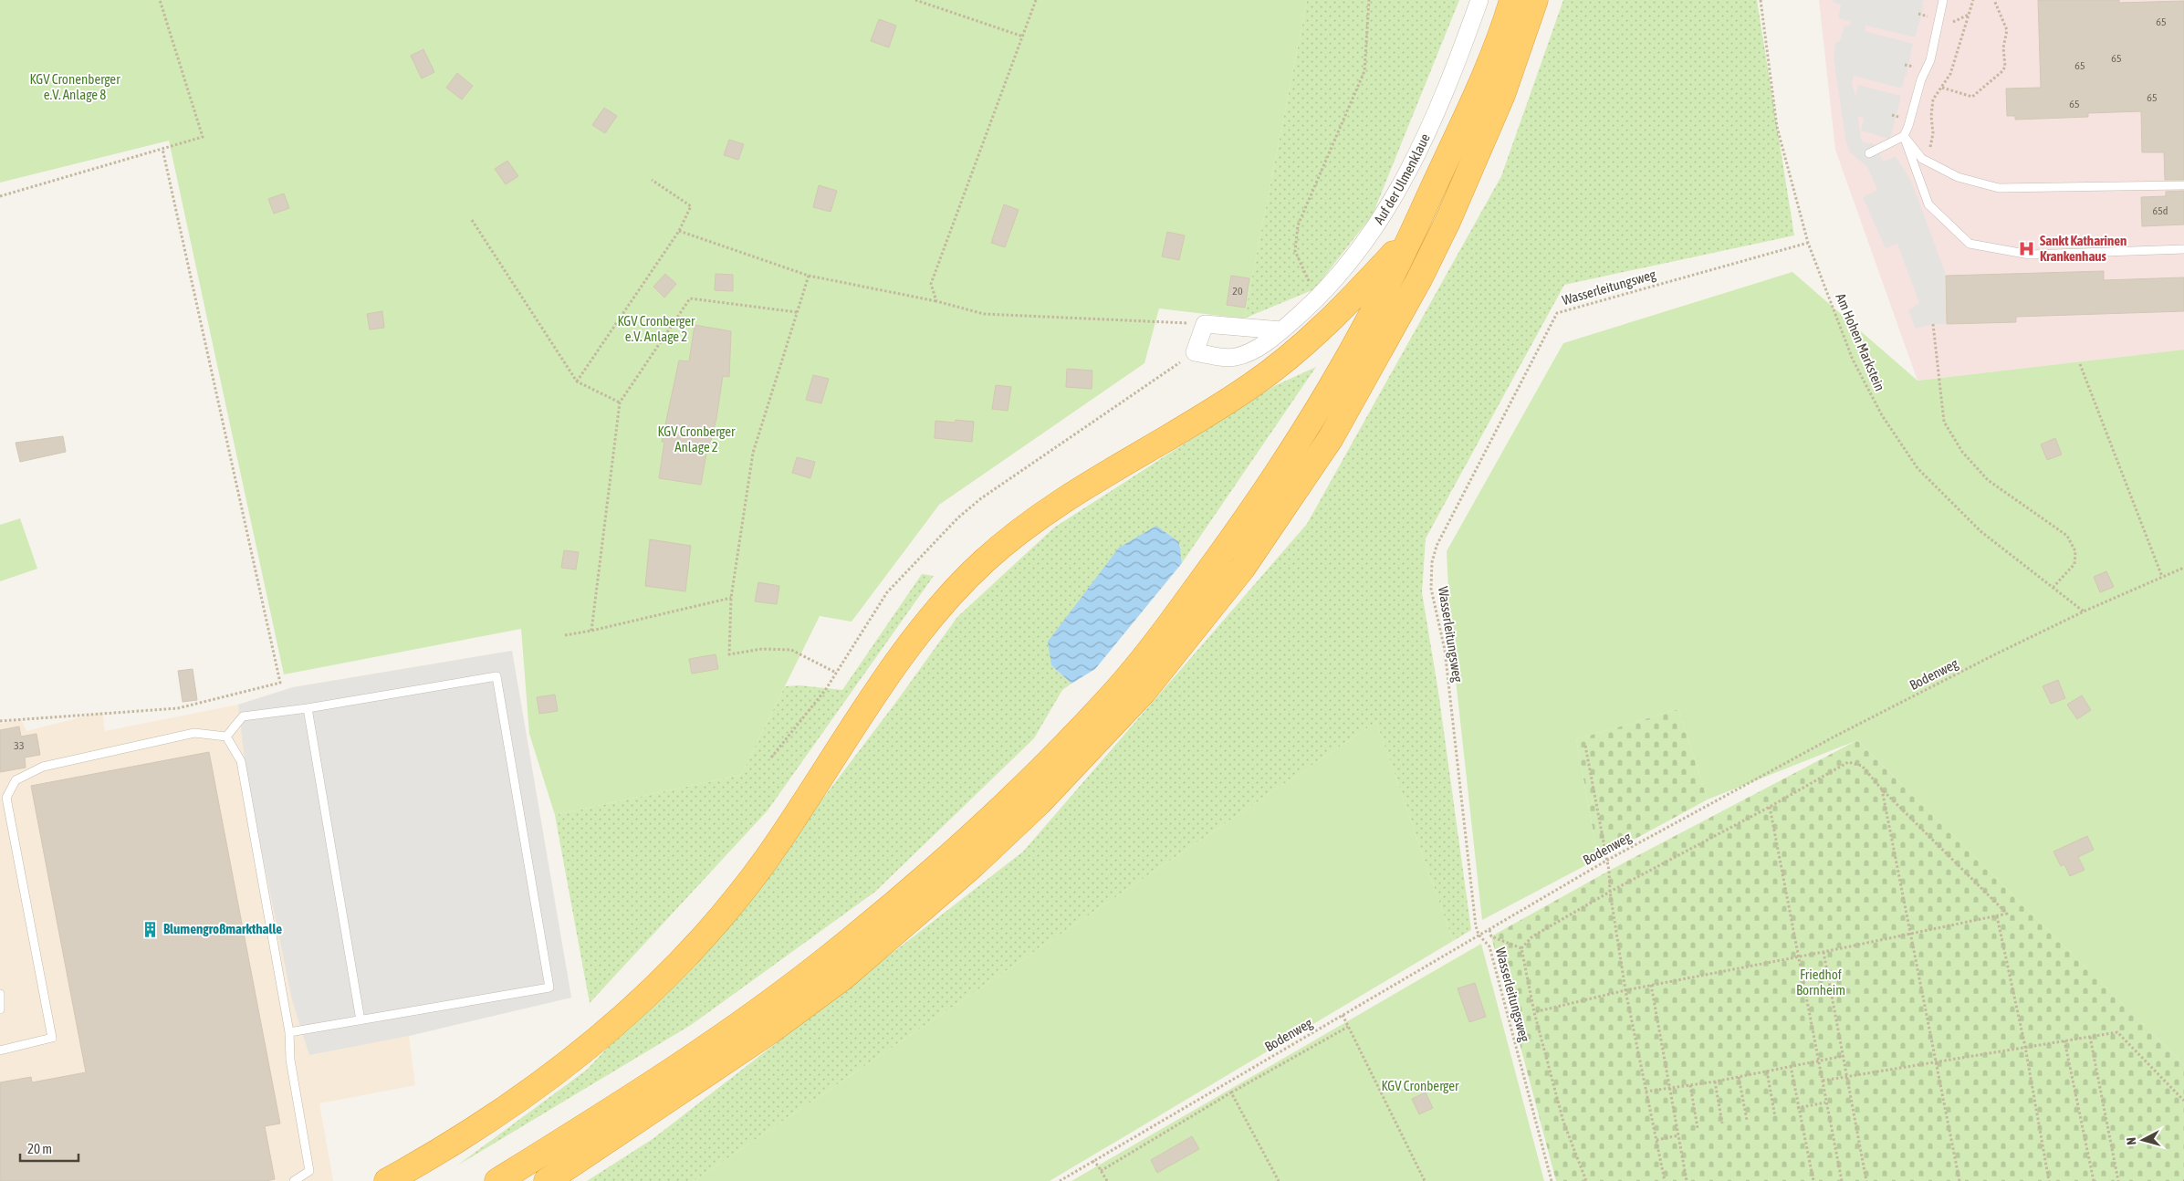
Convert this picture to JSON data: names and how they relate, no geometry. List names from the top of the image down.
{
  "streets": {
    "street": ["Auf der Ulmenklaue"],
    "path": ["Wasserleitungsweg", "Am Hohen Markstein", "Bodenweg"]
  },
  "crossings": [
    ["Wasserleitungsweg", "Am Hohen Markstein"],
    ["Wasserleitungsweg", "Bodenweg"],
    ["Am Hohen Markstein", "Bodenweg"]
  ],
  "parks": [
    "KGV Cronenberger e.V. Anlage 8",
    "KGV Cronberger e.V. Anlage 2",
    "KGV Cronberger Anlage 2",
    "Friedhof Bornheim",
    "KGV Cronberger"
  ],
  "places": {
    "hospital": ["Sankt Katharinen Krankenhaus"],
    "building": ["Blumengroßmarkthalle"]
  },
  "house_numbers": [
    "65",
    "65",
    "65",
    "65",
    "65",
    "65d",
    "20",
    "33"
  ],
  "scale_bar": "20 m",
  "north": "left"
}
